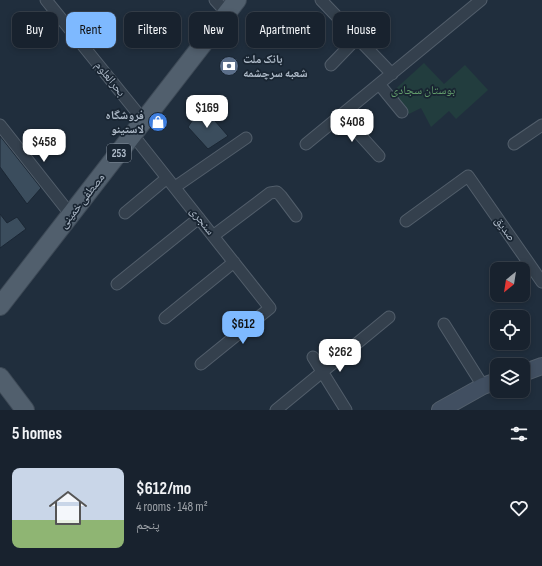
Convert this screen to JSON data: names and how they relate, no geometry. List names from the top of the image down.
{
  "streets": {
    "main road": ["253", "مصطفی خمینی"],
    "street": ["بحرالعلوم", "سنجری", "صدیق"]
  },
  "crossings": [
    ["بحرالعلوم", "مصطفی خمینی"],
    ["بحرالعلوم", "سنجری"],
    ["مصطفی خمینی", "سنجری"]
  ],
  "parks": ["بوستان سجادی"],
  "places": {
    "bank": ["بانک ملت شعبه سرچشمه"],
    "shop": ["فروشگاه لاستینو"]
  },
  "north": "bottom left",
  "page": {
    "chip": [
      "Buy",
      "Rent",
      "Filters",
      "New",
      "Apartment",
      "House"
    ],
    "price": [
      "$169",
      "$408",
      "$458",
      "$612",
      "$262"
    ],
    "heading": "5 homes",
    "list": [
      {
        "name": "$612/mo",
        "note": "4 rooms · 148 m² · پنجم"
      }
    ]
  }
}
